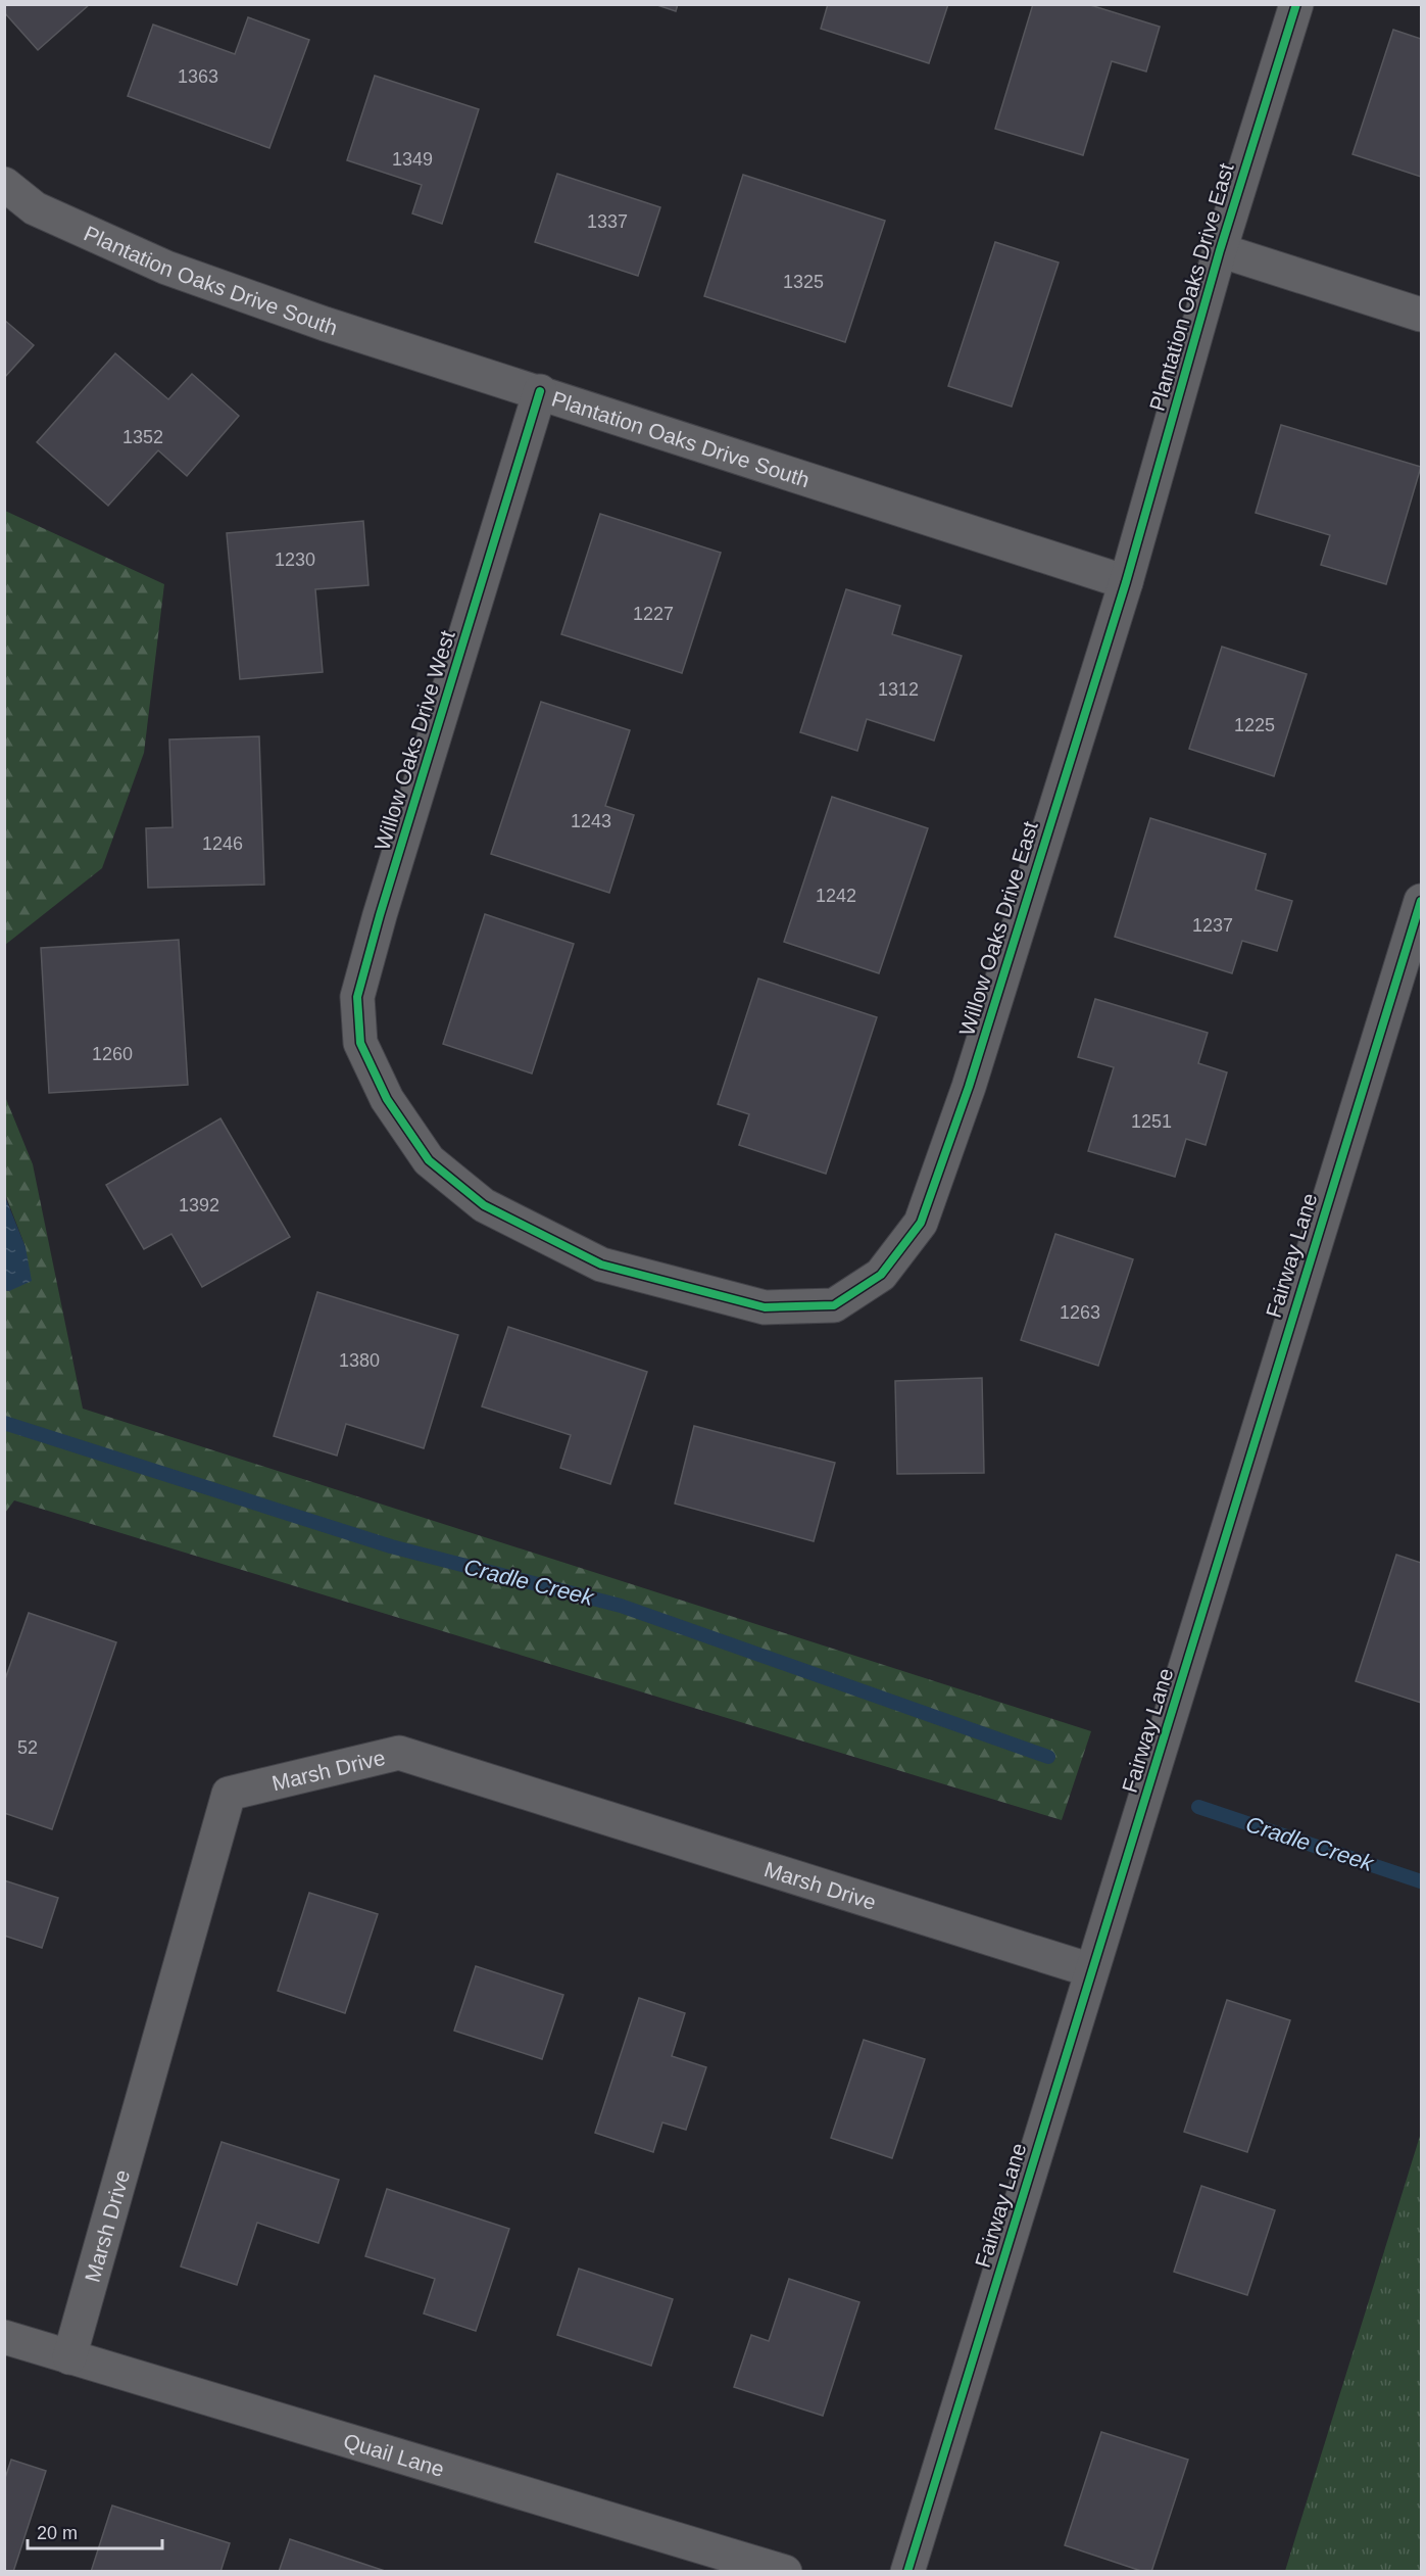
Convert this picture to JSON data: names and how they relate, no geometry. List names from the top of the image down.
{
  "streets": {
    "street": [
      "Plantation Oaks Drive South",
      "Plantation Oaks Drive East",
      "Willow Oaks Drive West",
      "Willow Oaks Drive East",
      "Fairway Lane",
      "Marsh Drive",
      "Quail Lane"
    ]
  },
  "crossings": [
    ["Plantation Oaks Drive South", "Plantation Oaks Drive East"],
    ["Plantation Oaks Drive South", "Willow Oaks Drive West"],
    ["Plantation Oaks Drive South", "Willow Oaks Drive East"],
    ["Plantation Oaks Drive East", "Willow Oaks Drive East"],
    ["Willow Oaks Drive West", "Willow Oaks Drive East"],
    ["Fairway Lane", "Marsh Drive"],
    ["Marsh Drive", "Quail Lane"]
  ],
  "water": ["Cradle Creek"],
  "house_numbers": [
    "1363",
    "1349",
    "1337",
    "1325",
    "1352",
    "1230",
    "1227",
    "1312",
    "1225",
    "1243",
    "1246",
    "1242",
    "1237",
    "1260",
    "1251",
    "1392",
    "1263",
    "1380",
    "52"
  ],
  "scale_bar": "20 m"
}
